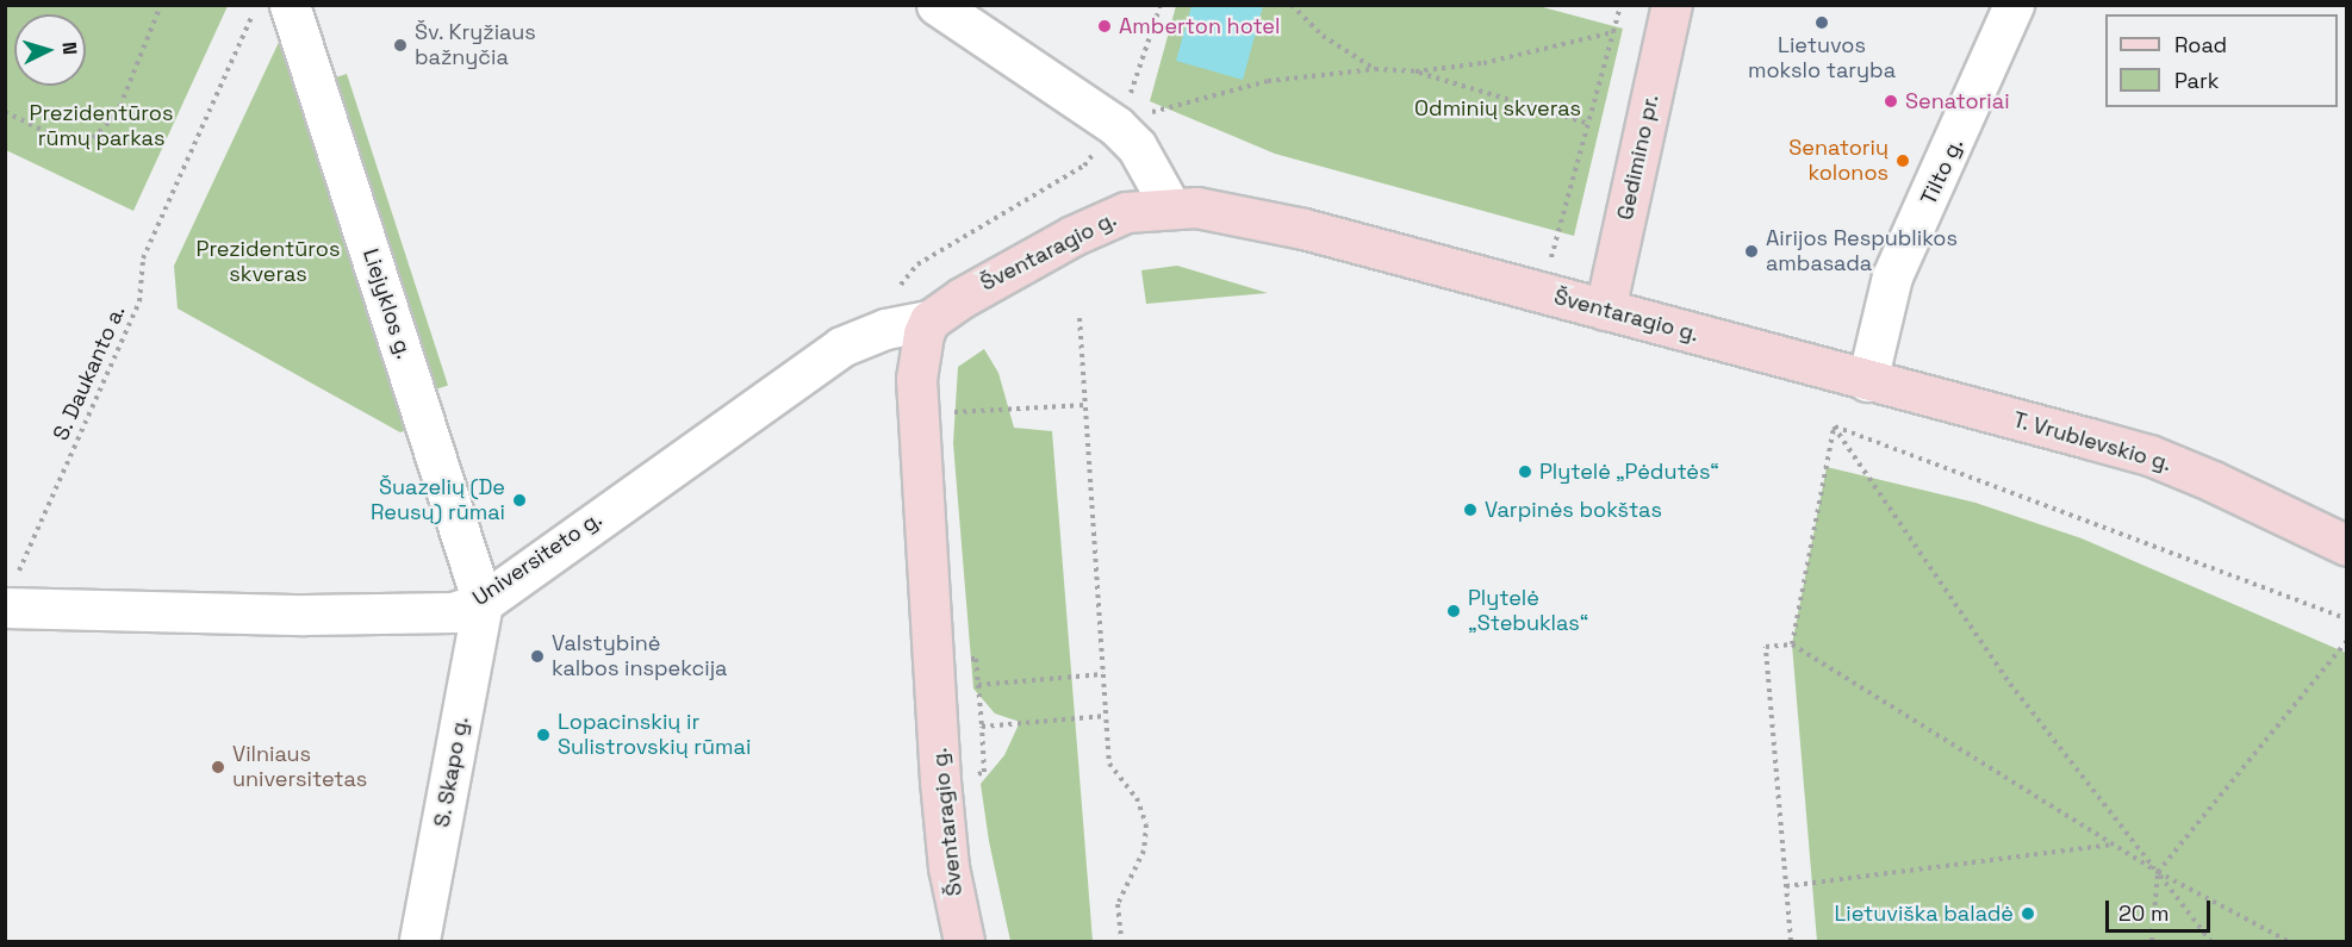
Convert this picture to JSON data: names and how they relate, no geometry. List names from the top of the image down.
{
  "streets": {
    "main road": ["Gedimino pr.", "Šventaragio g.", "T. Vrublevskio g."],
    "street": [
      "Tilto g.",
      "Liejyklos g.",
      "Universiteto g.",
      "S. Skapo g."
    ],
    "path": ["S. Daukanto a."]
  },
  "crossings": [
    ["Gedimino pr.", "Šventaragio g."],
    ["Tilto g.", "Šventaragio g."],
    ["Tilto g.", "T. Vrublevskio g."],
    ["Šventaragio g.", "T. Vrublevskio g."],
    ["Šventaragio g.", "Universiteto g."],
    ["Liejyklos g.", "Universiteto g."],
    ["Liejyklos g.", "S. Skapo g."],
    ["S. Daukanto a.", "Universiteto g."],
    ["Universiteto g.", "S. Skapo g."]
  ],
  "parks": ["Odminių skveras", "Prezidentūros rūmų parkas", "Prezidentūros skveras"],
  "places": [
    "Lietuvos mokslo taryba",
    "Amberton hotel",
    "Šv. Kryžiaus bažnyčia",
    "Senatoriai",
    "Senatorių kolonos",
    "Airijos Respublikos ambasada",
    "Plytelė „Pėdutės“",
    "Šuazelių (De Reusų) rūmai",
    "Varpinės bokštas",
    "Plytelė „Stebuklas“",
    "Valstybinė kalbos inspekcija",
    "Lopacinskių ir Sulistrovskių rūmai",
    "Vilniaus universitetas",
    "Lietuviška baladė"
  ],
  "legend": ["Road", "Park"],
  "scale_bar": "20 m",
  "north": "right"
}
